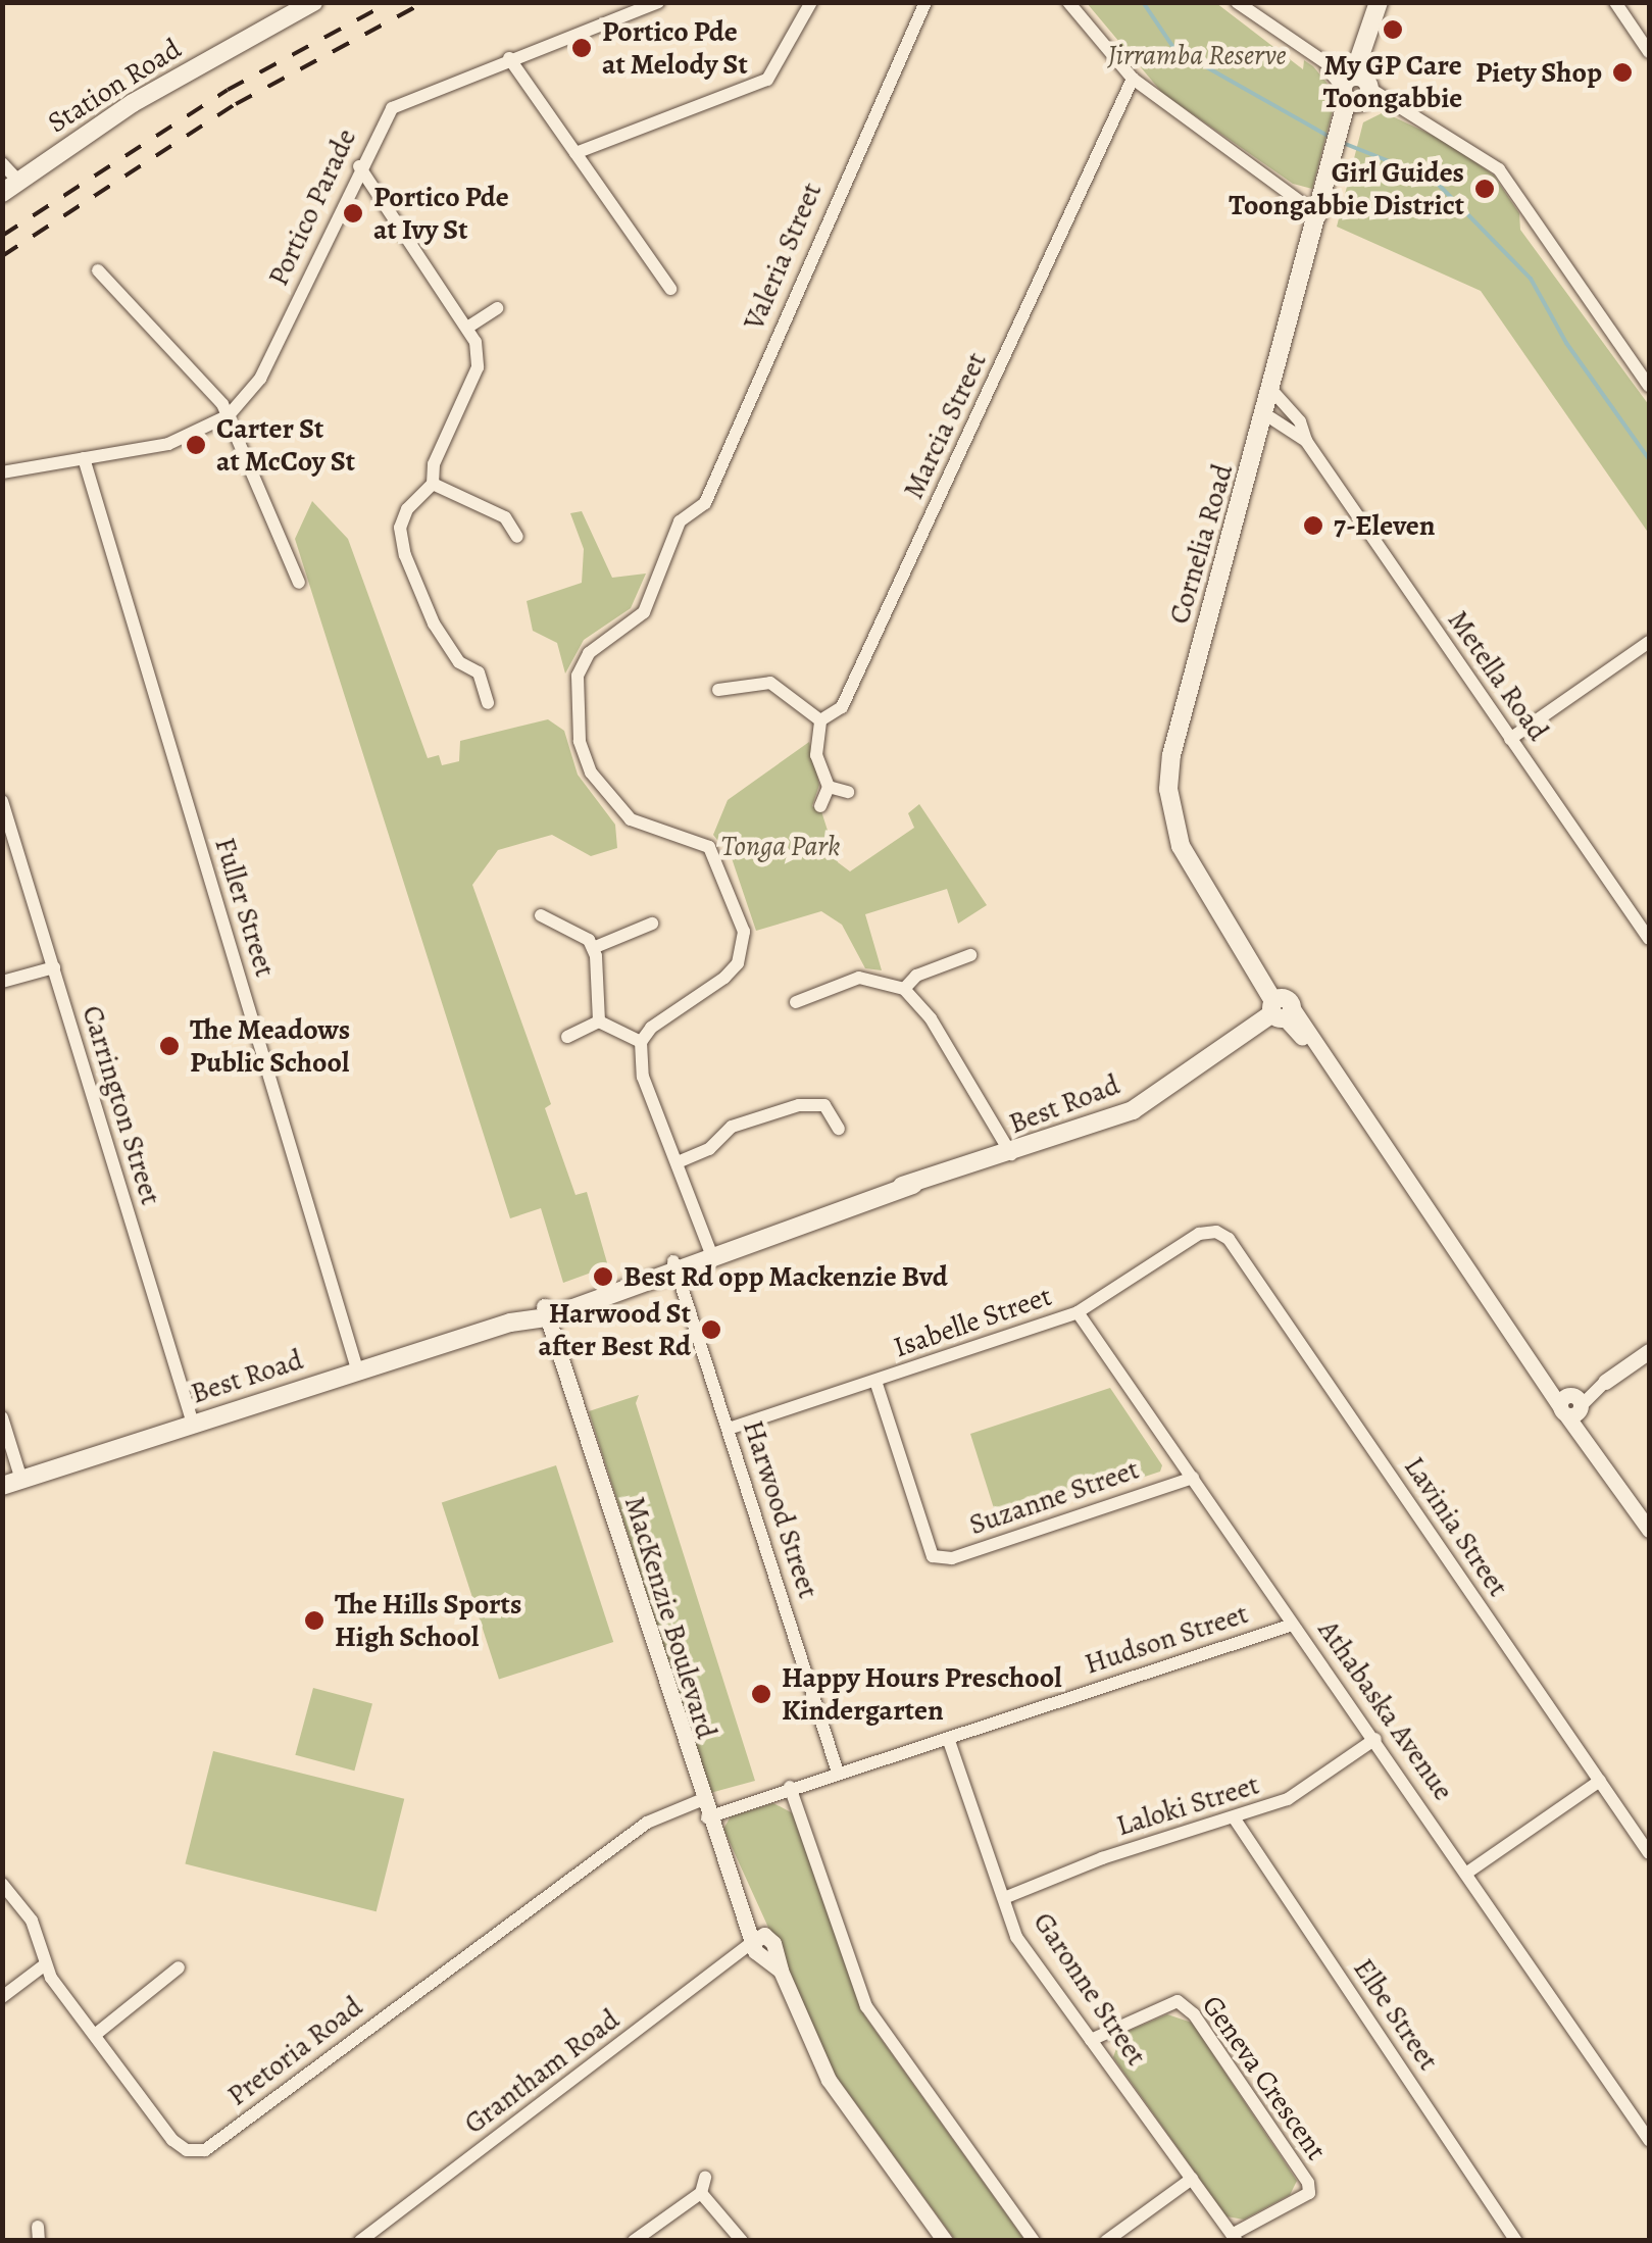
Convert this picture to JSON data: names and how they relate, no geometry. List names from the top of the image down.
{
  "streets": {
    "main road": ["Station Road", "Cornelia Road", "Best Road"],
    "street": [
      "Portico Parade",
      "Valeria Street",
      "Marcia Street",
      "Metella Road",
      "Fuller Street",
      "Carrington Street",
      "Isabelle Street",
      "Suzanne Street",
      "Harwood Street",
      "Lavinia Street",
      "MacKenzie Boulevard",
      "Hudson Street",
      "Athabaska Avenue",
      "Laloki Street",
      "Garonne Street",
      "Elbe Street",
      "Pretoria Road",
      "Grantham Road",
      "Geneva Crescent"
    ]
  },
  "crossings": [
    ["Cornelia Road", "Metella Road"],
    ["Cornelia Road", "Best Road"],
    ["Fuller Street", "Best Road"],
    ["Best Road", "Carrington Street"],
    ["Best Road", "Harwood Street"],
    ["Best Road", "MacKenzie Boulevard"],
    ["Isabelle Street", "Suzanne Street"],
    ["Isabelle Street", "Harwood Street"],
    ["Isabelle Street", "Lavinia Street"],
    ["Isabelle Street", "Athabaska Avenue"],
    ["Suzanne Street", "Athabaska Avenue"],
    ["Harwood Street", "Hudson Street"],
    ["MacKenzie Boulevard", "Hudson Street"],
    ["MacKenzie Boulevard", "Pretoria Road"],
    ["MacKenzie Boulevard", "Grantham Road"],
    ["Hudson Street", "Athabaska Avenue"],
    ["Hudson Street", "Garonne Street"],
    ["Athabaska Avenue", "Laloki Street"],
    ["Laloki Street", "Garonne Street"],
    ["Laloki Street", "Elbe Street"],
    ["Garonne Street", "Geneva Crescent"]
  ],
  "parks": ["Jirramba Reserve", "Tonga Park"],
  "places": [
    "My GP Care Toongabbie",
    "Portico Pde at Melody St",
    "Piety Shop",
    "Girl Guides Toongabbie District",
    "Portico Pde at Ivy St",
    "Carter St at McCoy St",
    "7-Eleven",
    "The Meadows Public School",
    "Best Rd opp Mackenzie Bvd",
    "Harwood St after Best Rd",
    "The Hills Sports High School",
    "Happy Hours Preschool Kindergarten"
  ]
}
